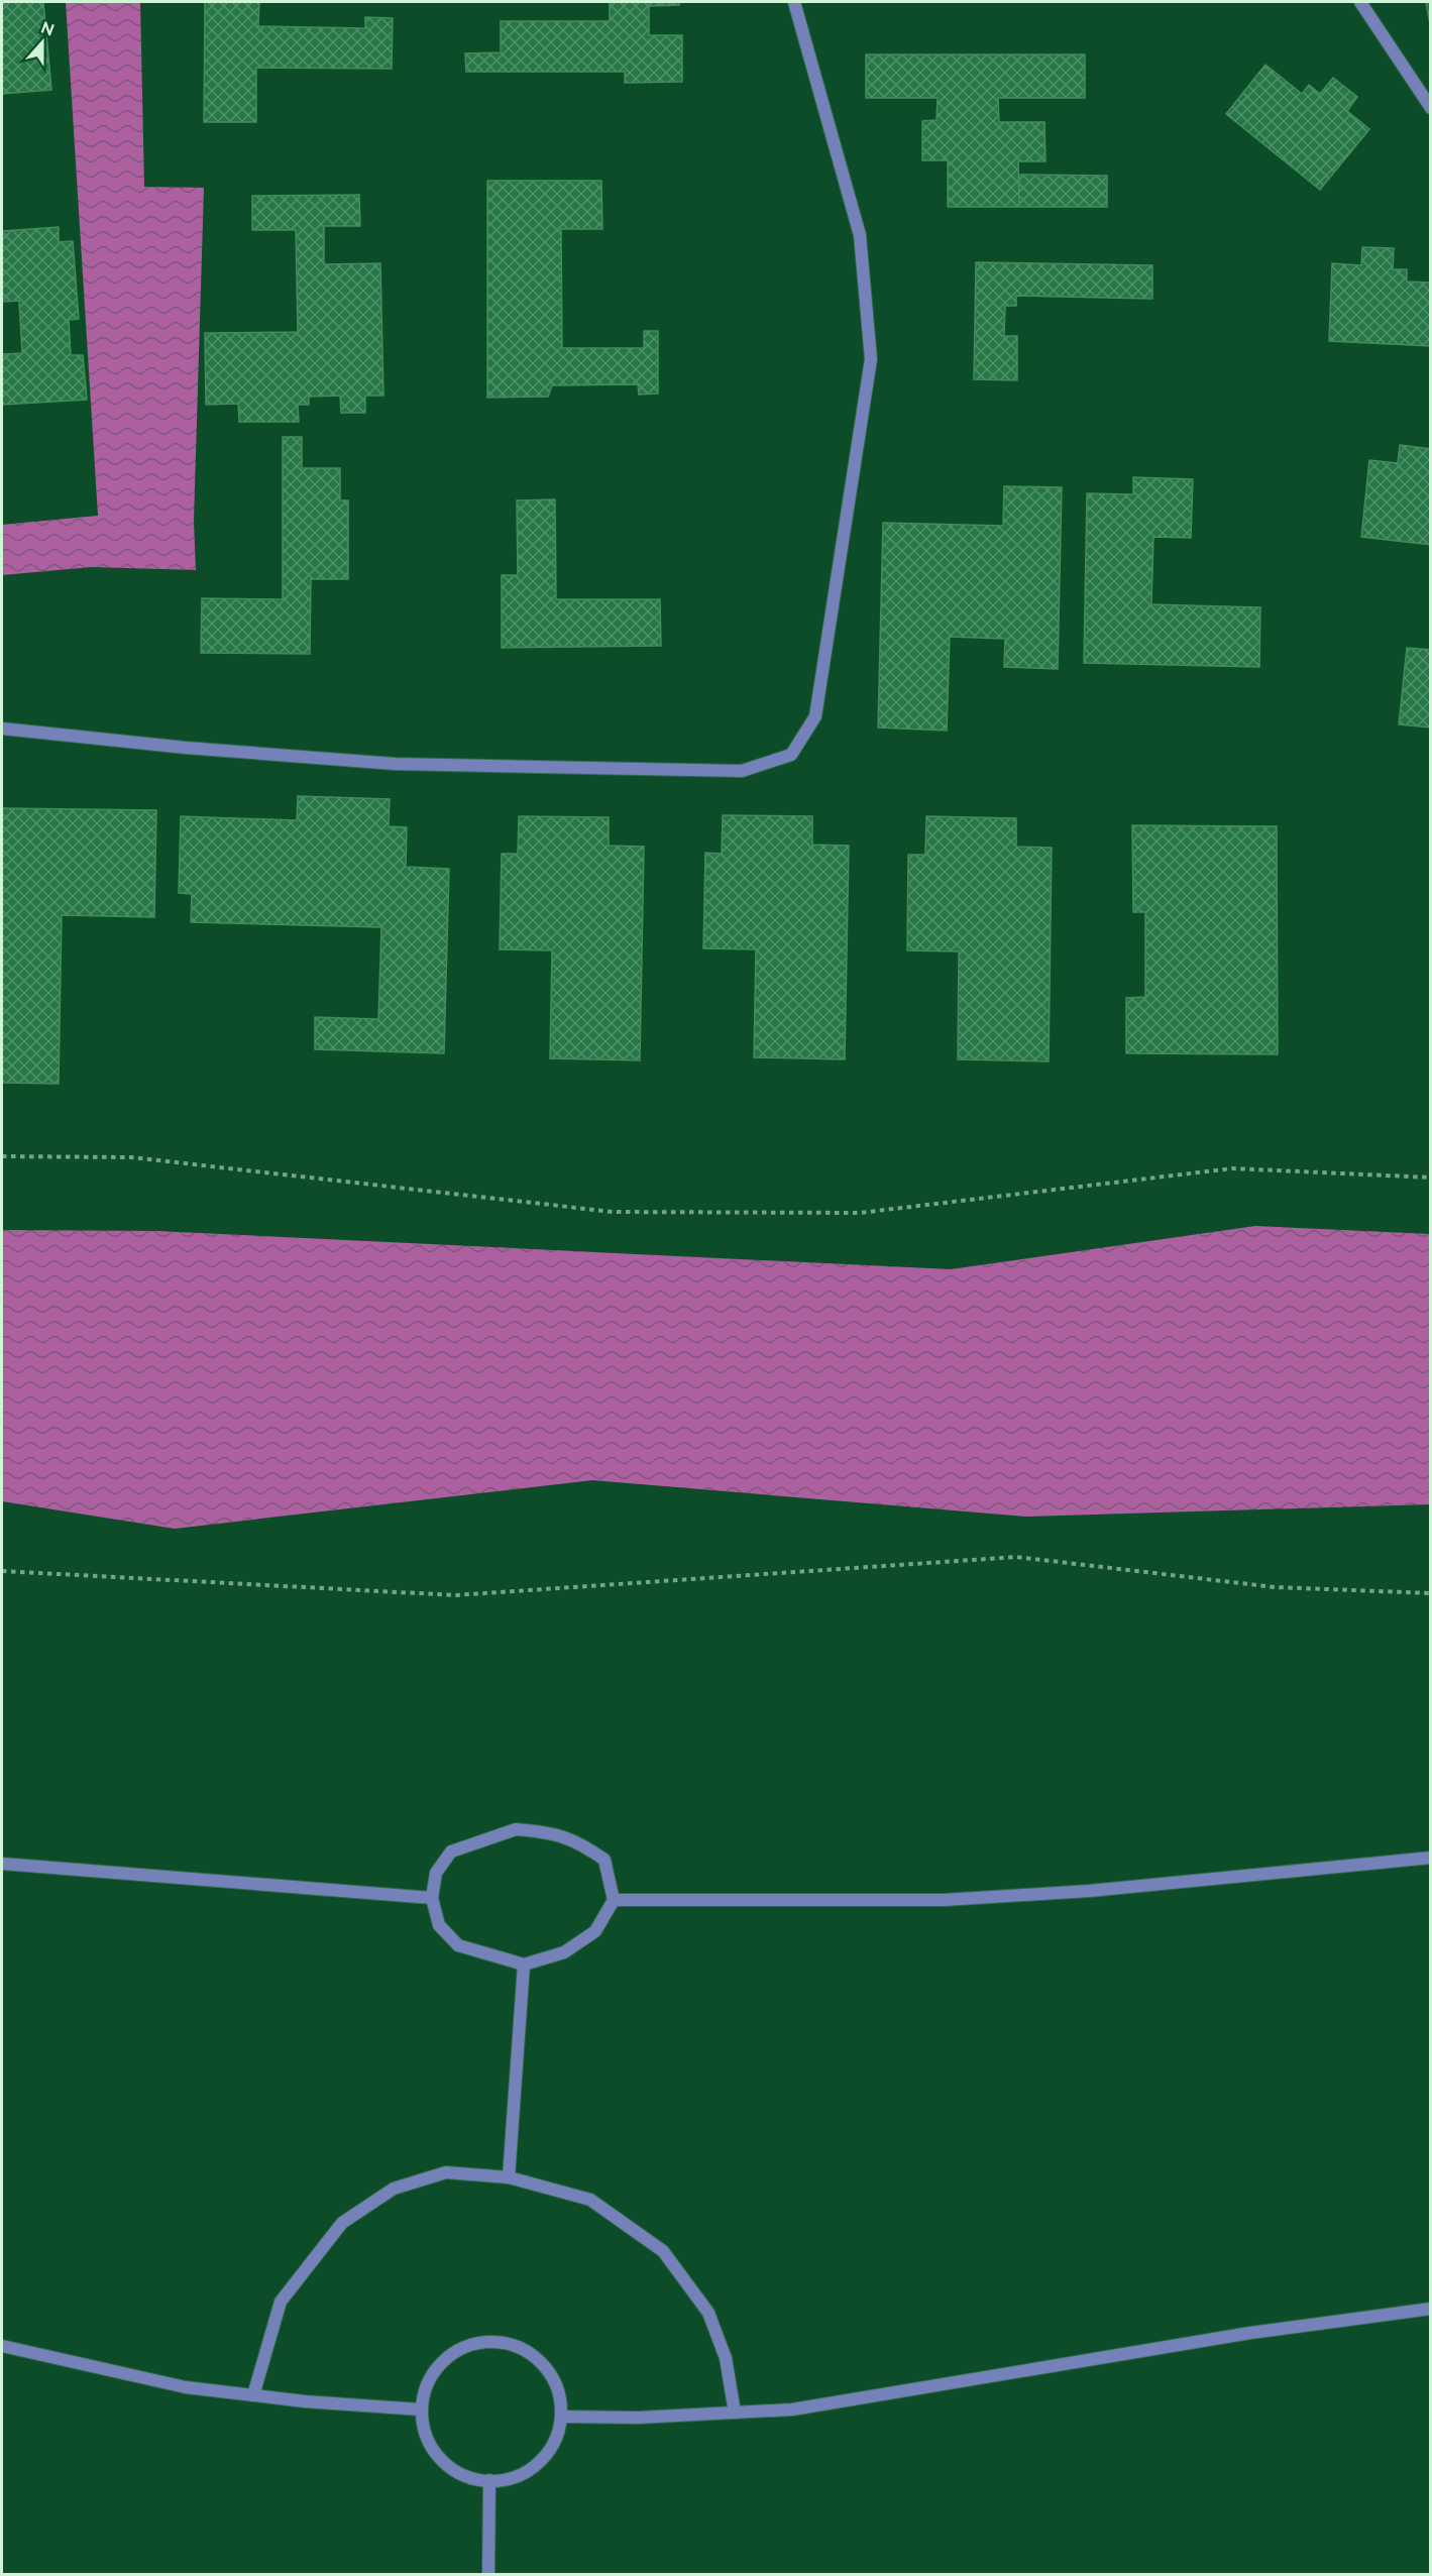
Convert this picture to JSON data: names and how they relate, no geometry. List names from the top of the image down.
{
  "north": "top"
}
